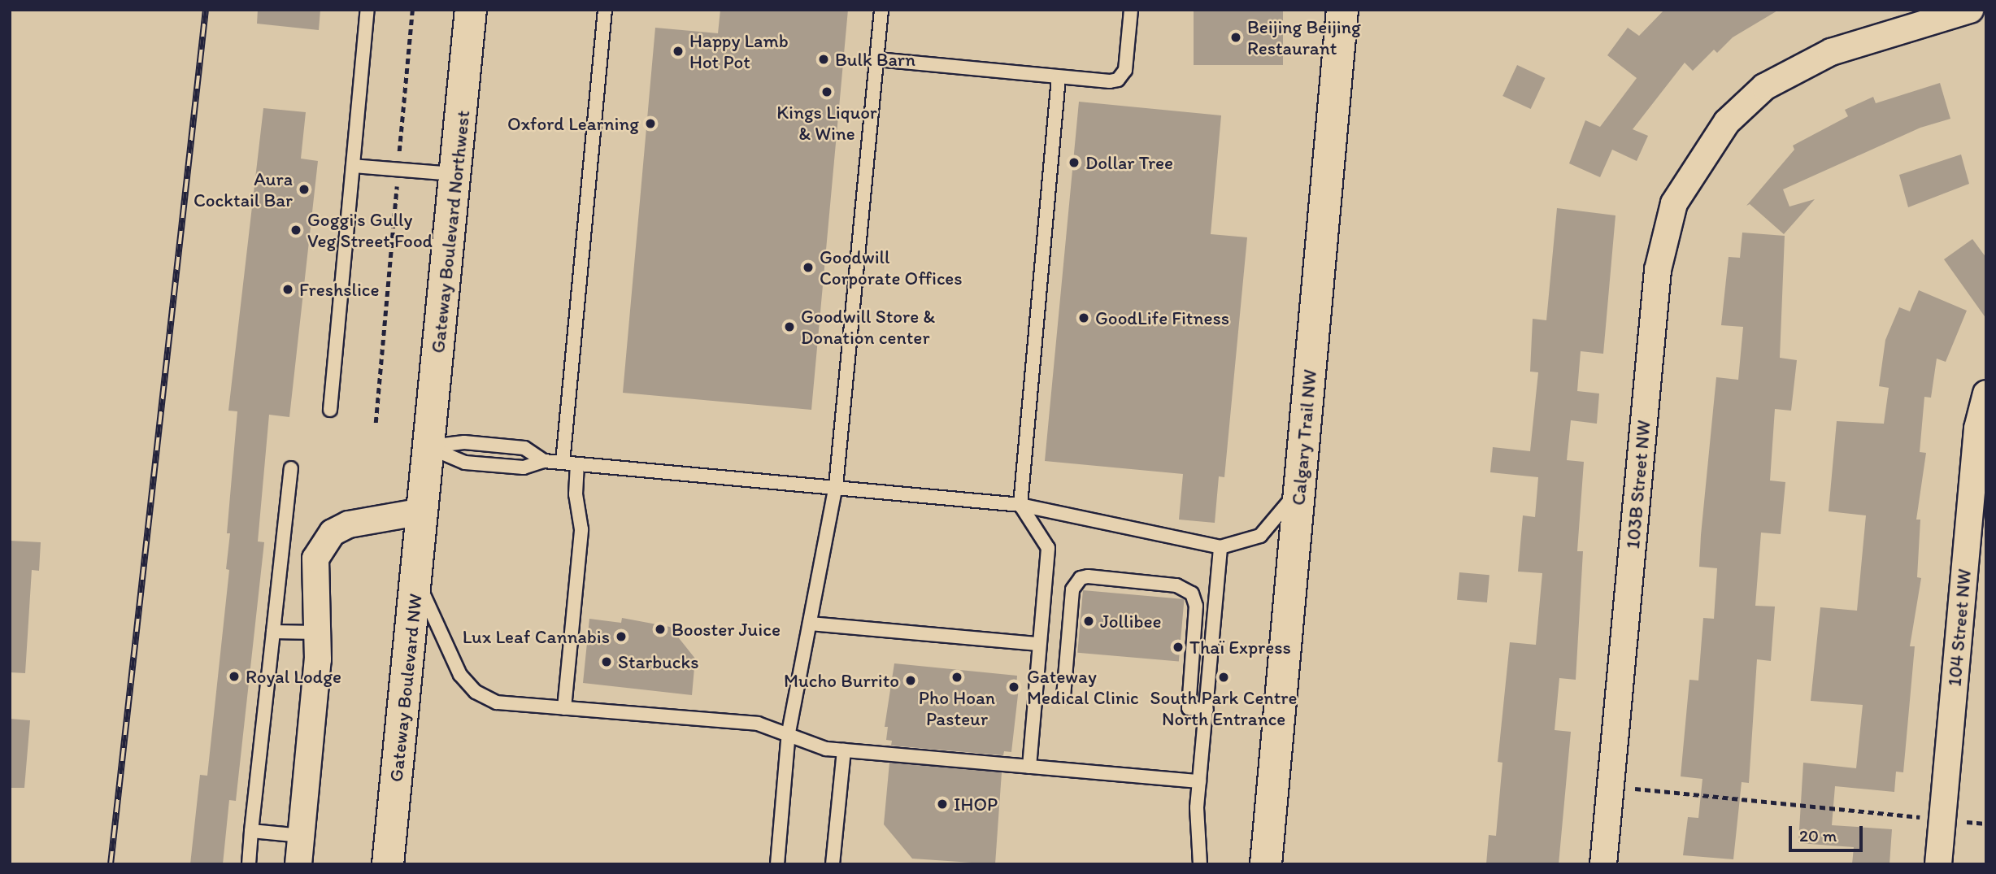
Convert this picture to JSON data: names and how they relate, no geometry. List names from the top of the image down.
{
  "streets": {
    "highway": ["Gateway Boulevard Northwest", "Calgary Trail NW", "Gateway Boulevard NW"],
    "street": ["103B Street NW", "104 Street NW"]
  },
  "crossings": [
    ["Gateway Boulevard Northwest", "Gateway Boulevard NW"]
  ],
  "places": [
    "Beijing Beijing Restaurant",
    "Happy Lamb Hot Pot",
    "Bulk Barn",
    "Kings Liquor & Wine",
    "Oxford Learning",
    "Dollar Tree",
    "Aura Cocktail Bar",
    "Goggi's Gully Veg Street Food",
    "Goodwill Corporate Offices",
    "Freshslice",
    "GoodLife Fitness",
    "Goodwill Store & Donation center",
    "Jollibee",
    "Booster Juice",
    "Lux Leaf Cannabis",
    "Thaï Express",
    "Starbucks",
    "Royal Lodge",
    "Pho Hoan Pasteur",
    "South Park Centre North Entrance",
    "Mucho Burrito",
    "Gateway Medical Clinic",
    "IHOP"
  ],
  "scale_bar": "20 m"
}
